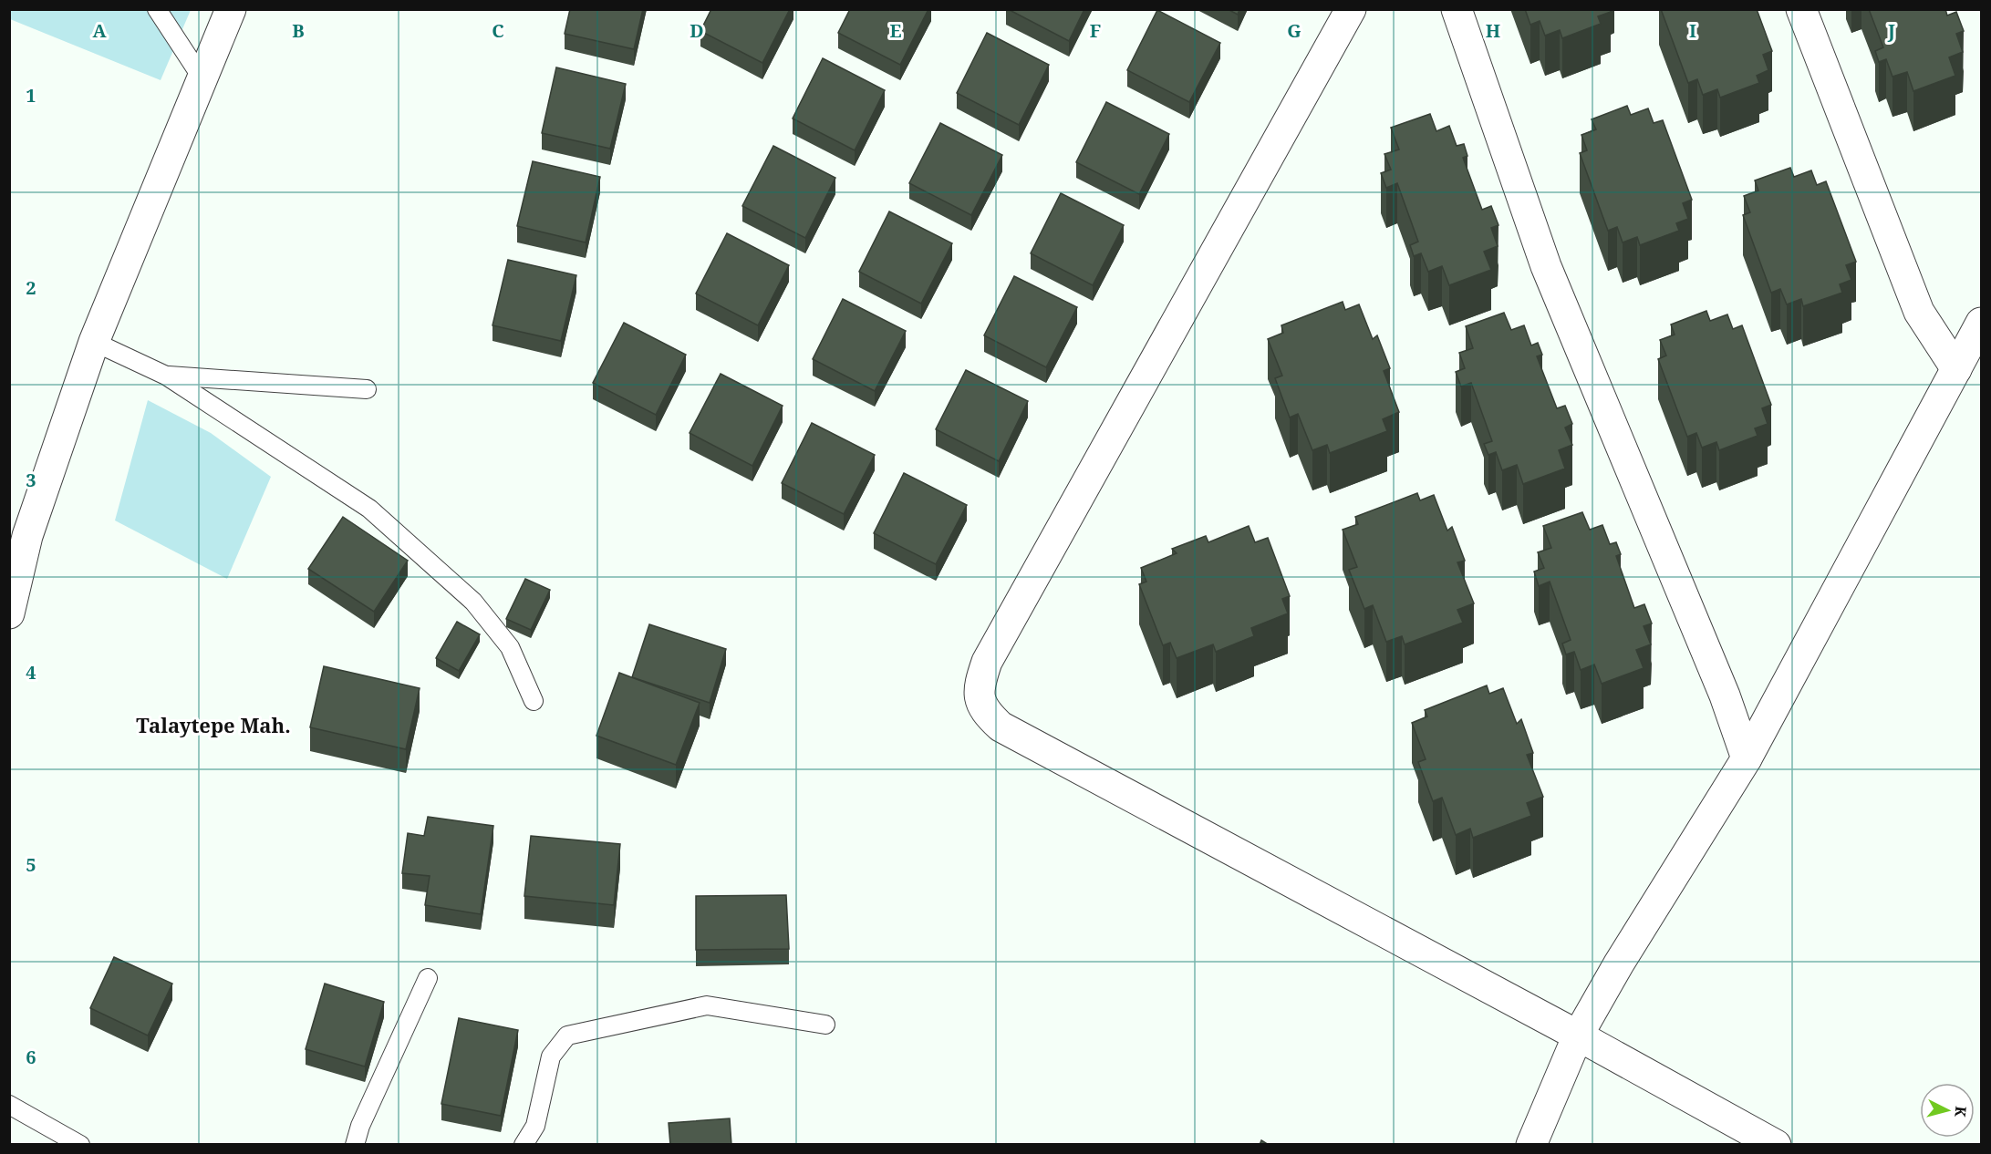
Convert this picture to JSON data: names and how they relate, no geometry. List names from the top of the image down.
{
  "districts": ["Talaytepe Mah."],
  "north": "right",
  "grid": {
    "columns": [
      "A",
      "B",
      "C",
      "D",
      "E",
      "F",
      "G",
      "H",
      "I",
      "J"
    ],
    "rows": [
      "1",
      "2",
      "3",
      "4",
      "5",
      "6"
    ]
  }
}
